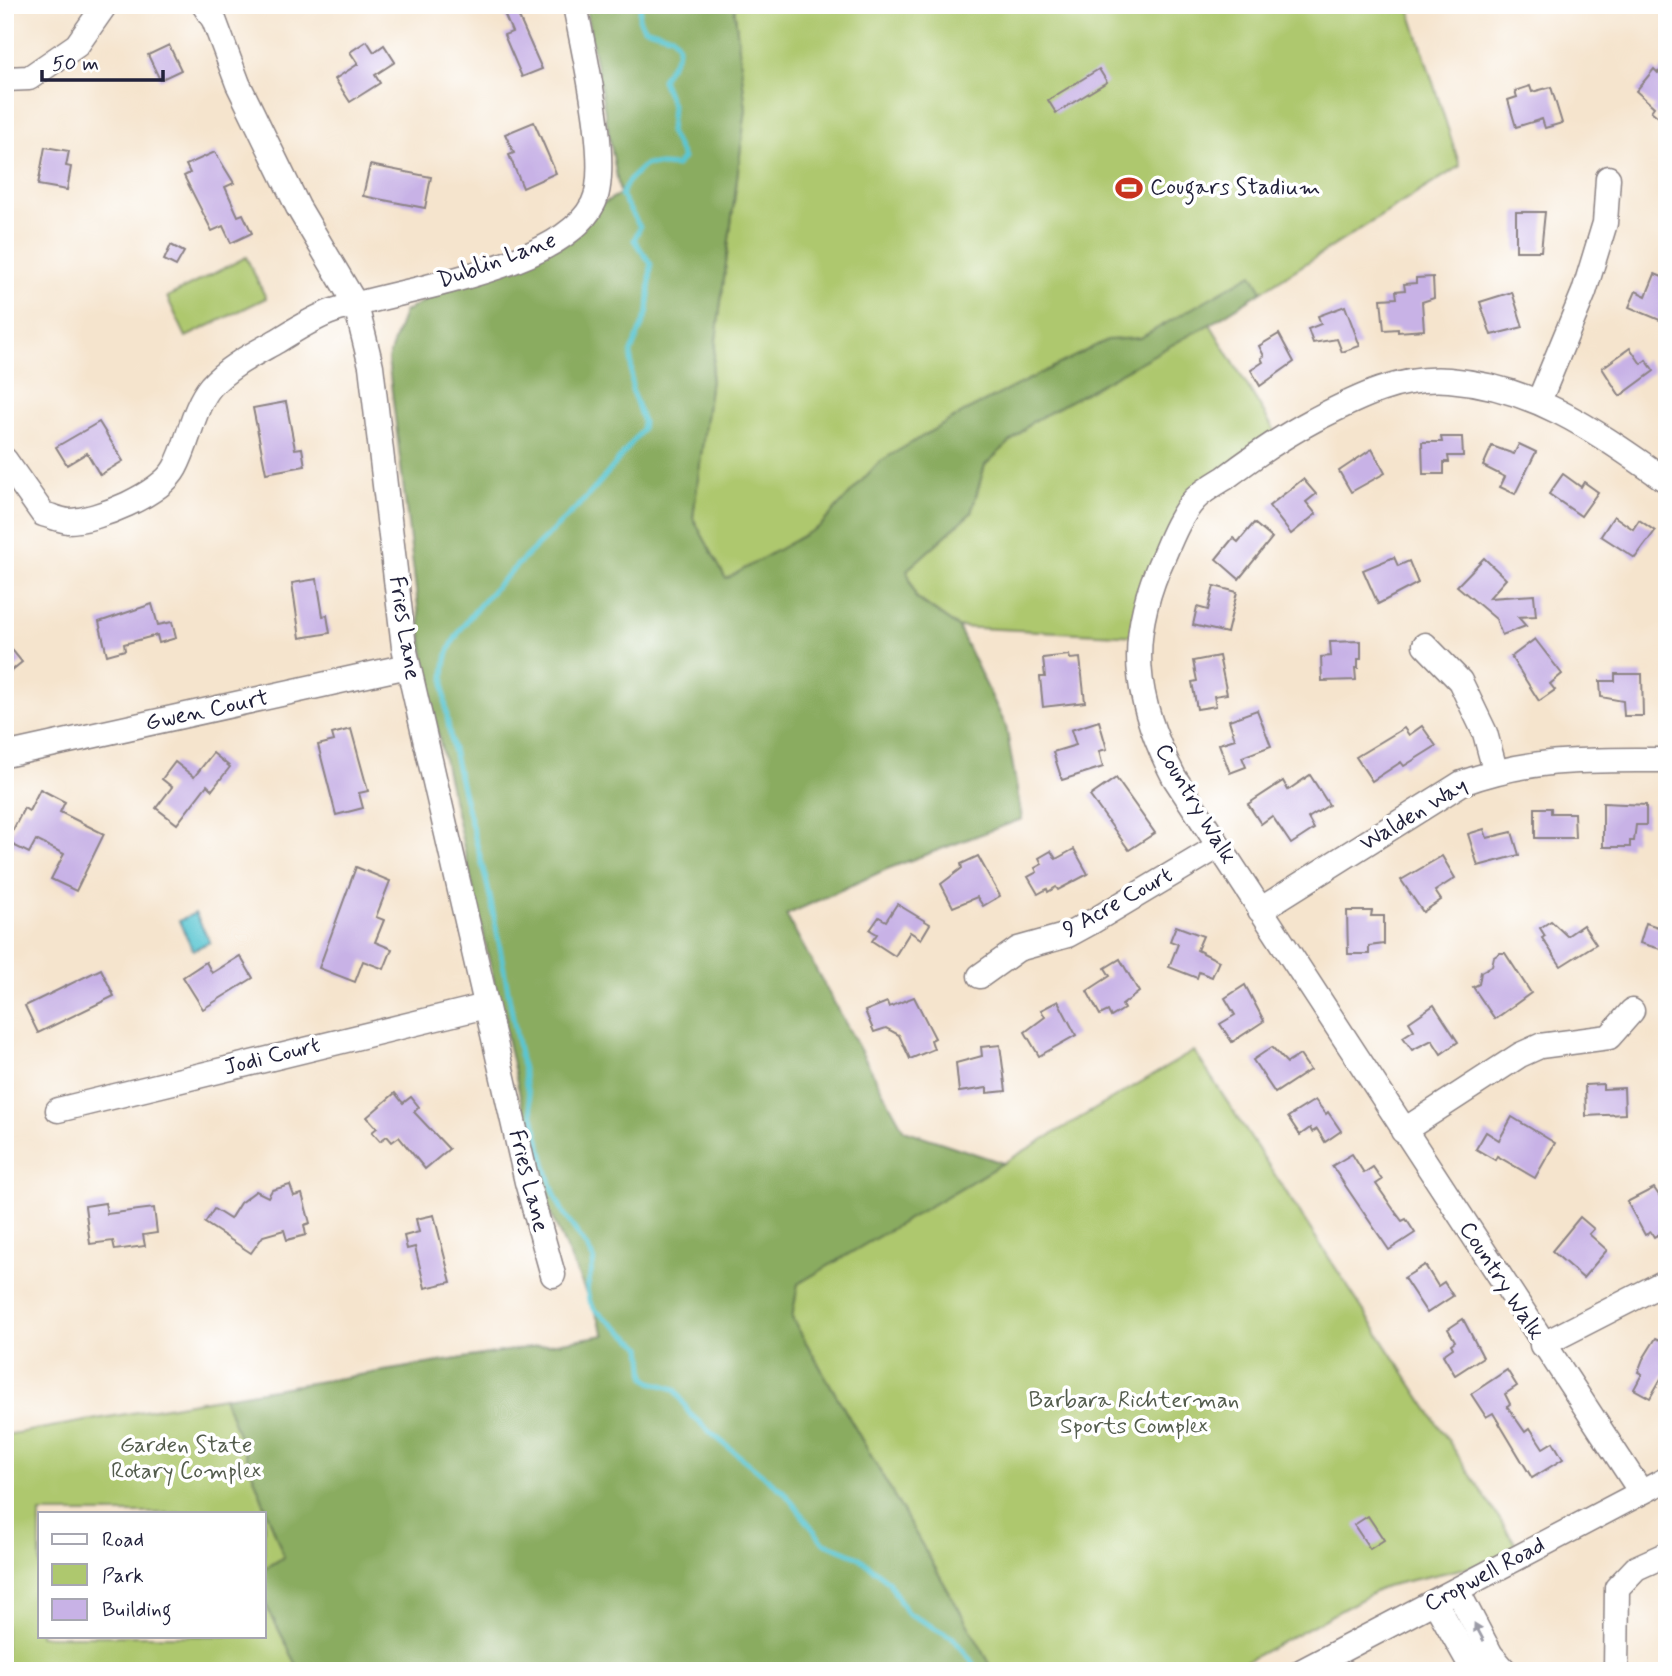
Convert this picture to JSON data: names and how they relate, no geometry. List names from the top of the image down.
{
  "streets": {
    "street": [
      "Dublin Lane",
      "Fries Lane",
      "Gwen Court",
      "Country Walk",
      "Walden Way",
      "9 Acre Court",
      "Jodi Court",
      "Cropwell Road"
    ]
  },
  "crossings": [
    ["Dublin Lane", "Fries Lane"],
    ["Fries Lane", "Gwen Court"],
    ["Fries Lane", "Jodi Court"],
    ["Country Walk", "Walden Way"],
    ["Country Walk", "9 Acre Court"],
    ["Country Walk", "Cropwell Road"]
  ],
  "parks": ["Barbara Richterman Sports Complex", "Garden State Rotary Complex"],
  "places": {
    "sports": ["Cougars Stadium"]
  },
  "legend": ["Road", "Park", "Building"],
  "scale_bar": "50 m"
}
